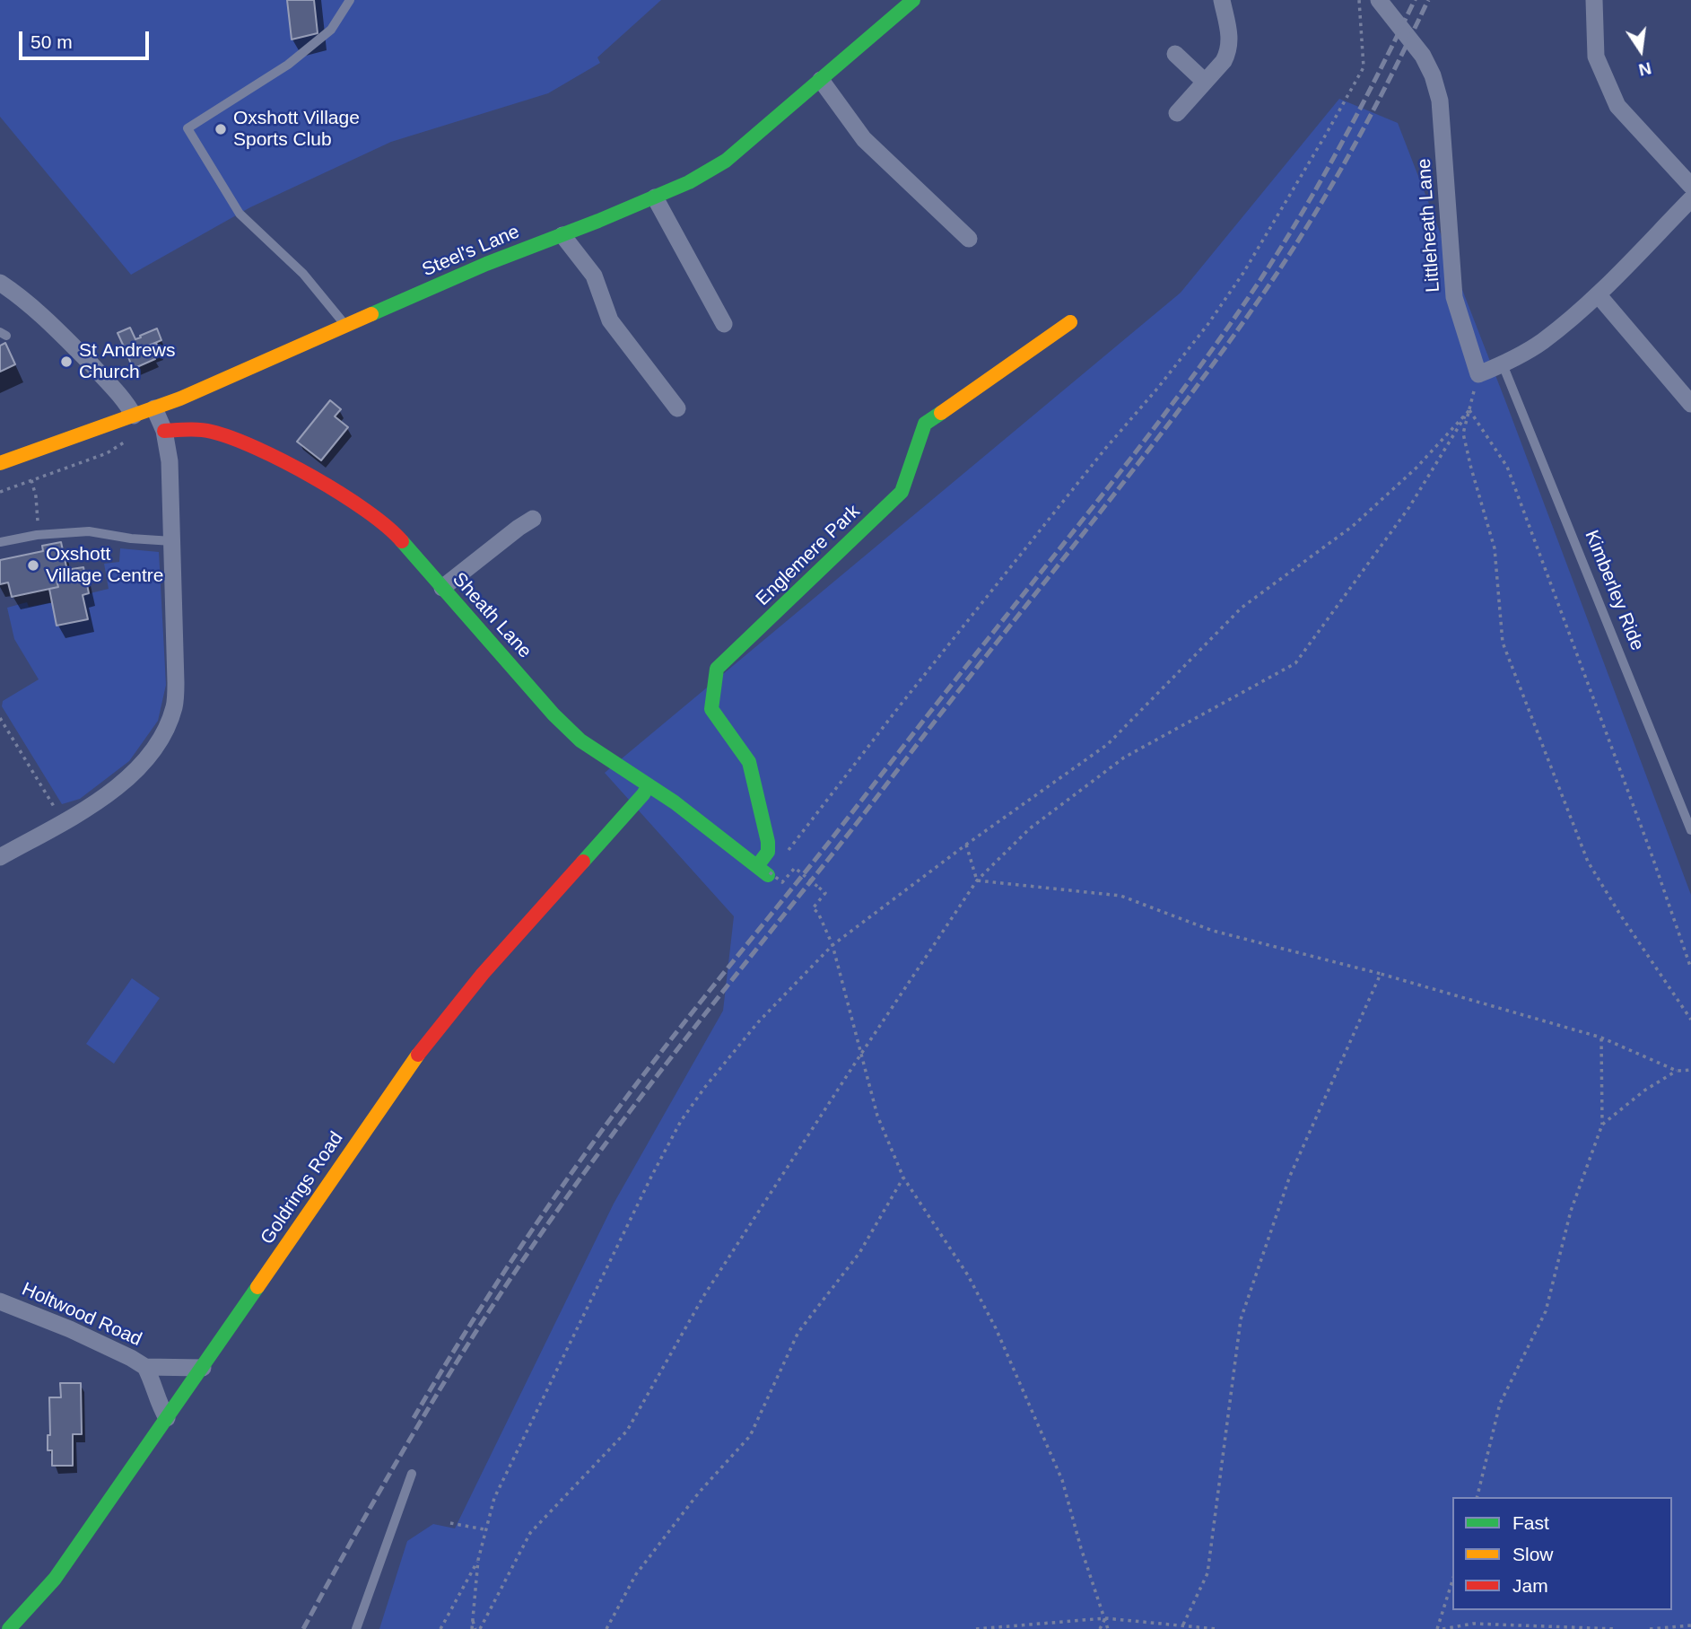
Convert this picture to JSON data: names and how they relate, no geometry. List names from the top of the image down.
{
  "streets": {
    "street": [
      "Littleheath Lane",
      "Steel's Lane",
      "Englemere Park",
      "Sheath Lane",
      "Goldrings Road",
      "Holtwood Road"
    ],
    "lane": ["Kimberley Ride"]
  },
  "crossings": [
    ["Englemere Park", "Sheath Lane"],
    ["Sheath Lane", "Goldrings Road"],
    ["Goldrings Road", "Holtwood Road"]
  ],
  "places": ["Oxshott Village Sports Club", "St Andrews Church", "Oxshott Village Centre"],
  "legend": ["Fast", "Slow", "Jam"],
  "scale_bar": "50 m",
  "north": "bottom"
}
